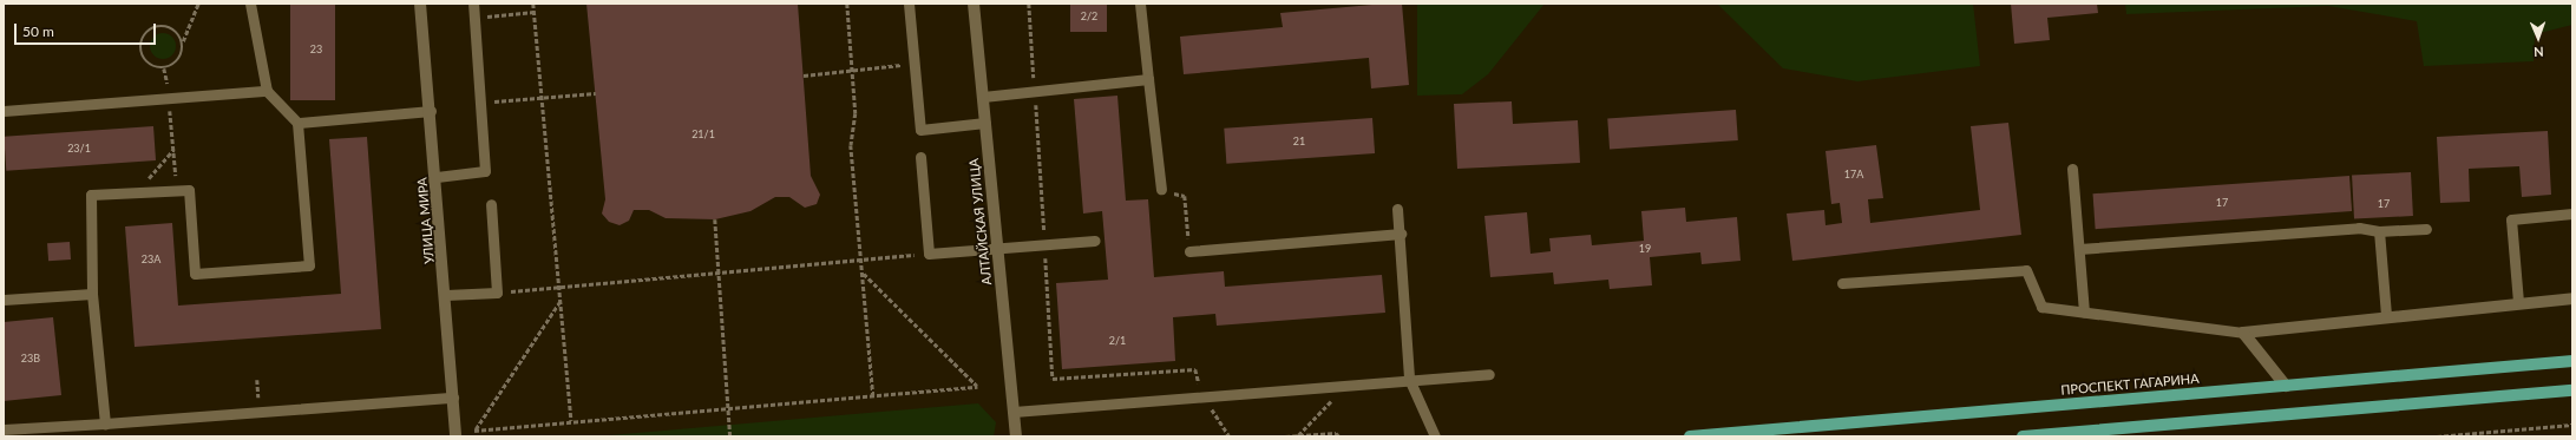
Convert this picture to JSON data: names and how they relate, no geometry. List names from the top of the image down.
{
  "streets": {
    "main road": ["ПРОСПЕКТ ГАГАРИНА"],
    "street": ["УЛИЦА МИРА", "АЛТАЙСКАЯ УЛИЦА"]
  },
  "house_numbers": [
    "2/2",
    "23",
    "21/1",
    "21",
    "23/1",
    "17А",
    "17",
    "17",
    "19",
    "23А",
    "2/1",
    "23В"
  ],
  "scale_bar": "50 m",
  "north": "bottom"
}
